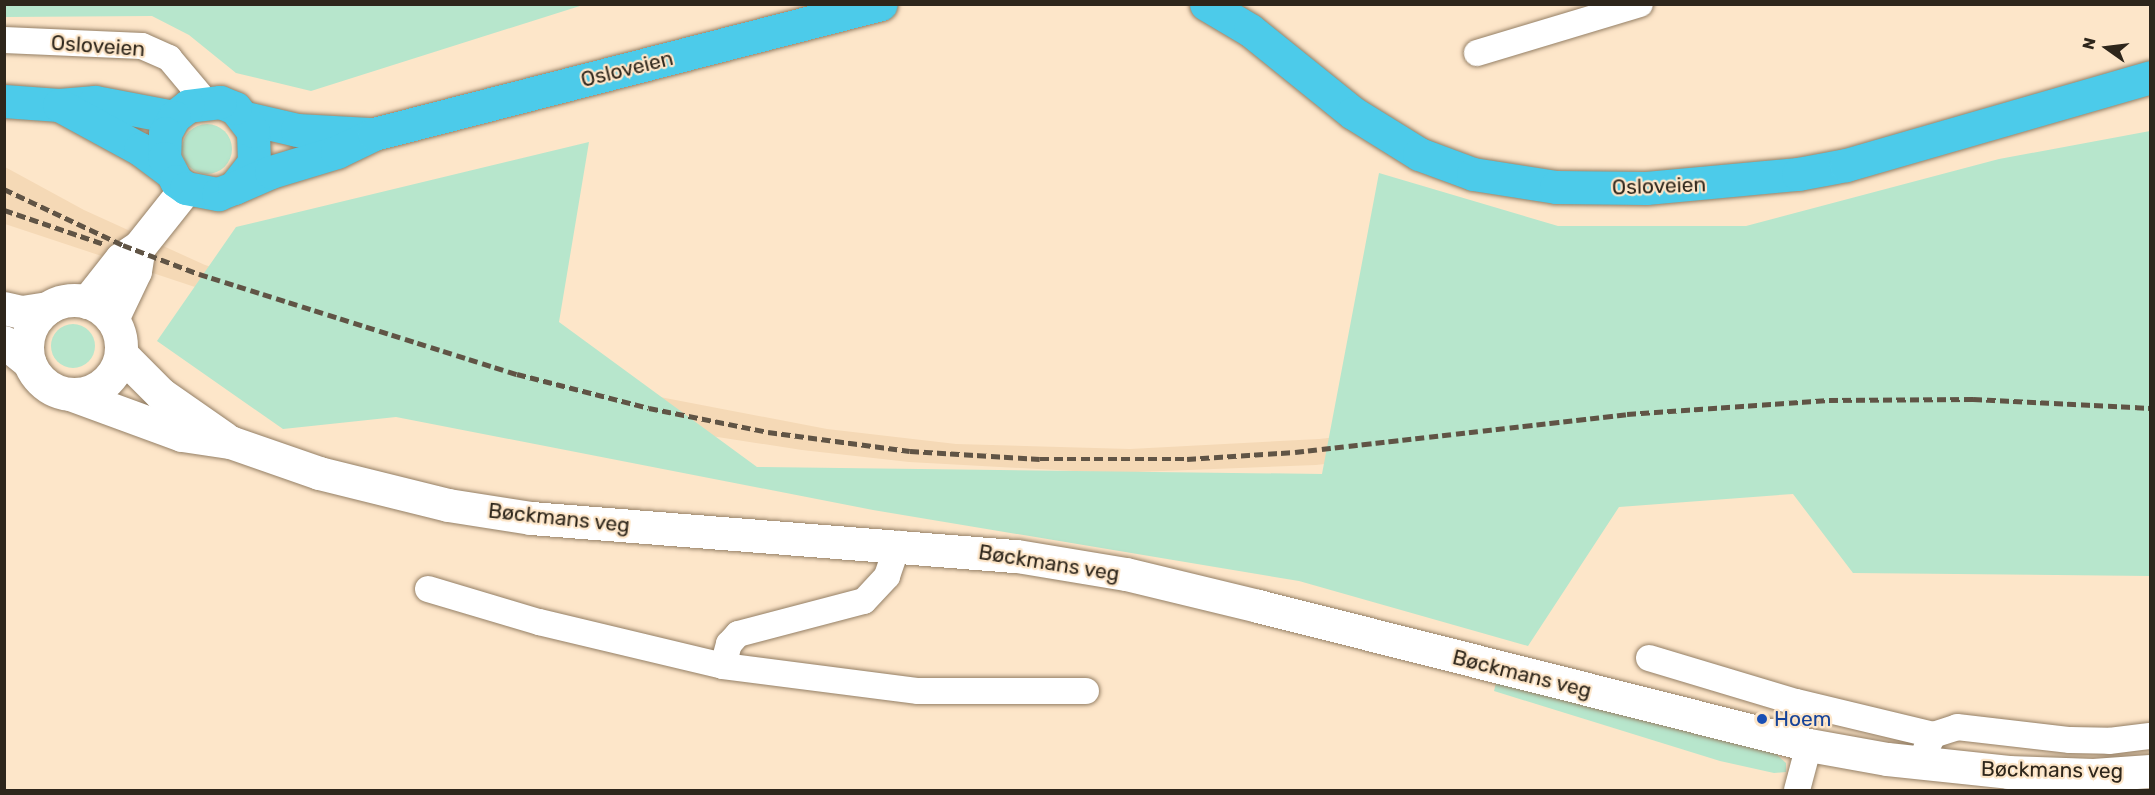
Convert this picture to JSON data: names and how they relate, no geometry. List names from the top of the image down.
{
  "streets": {
    "highway": ["Osloveien"],
    "main road": ["Bøckmans veg"]
  },
  "places": ["Hoem"],
  "north": "left"
}
